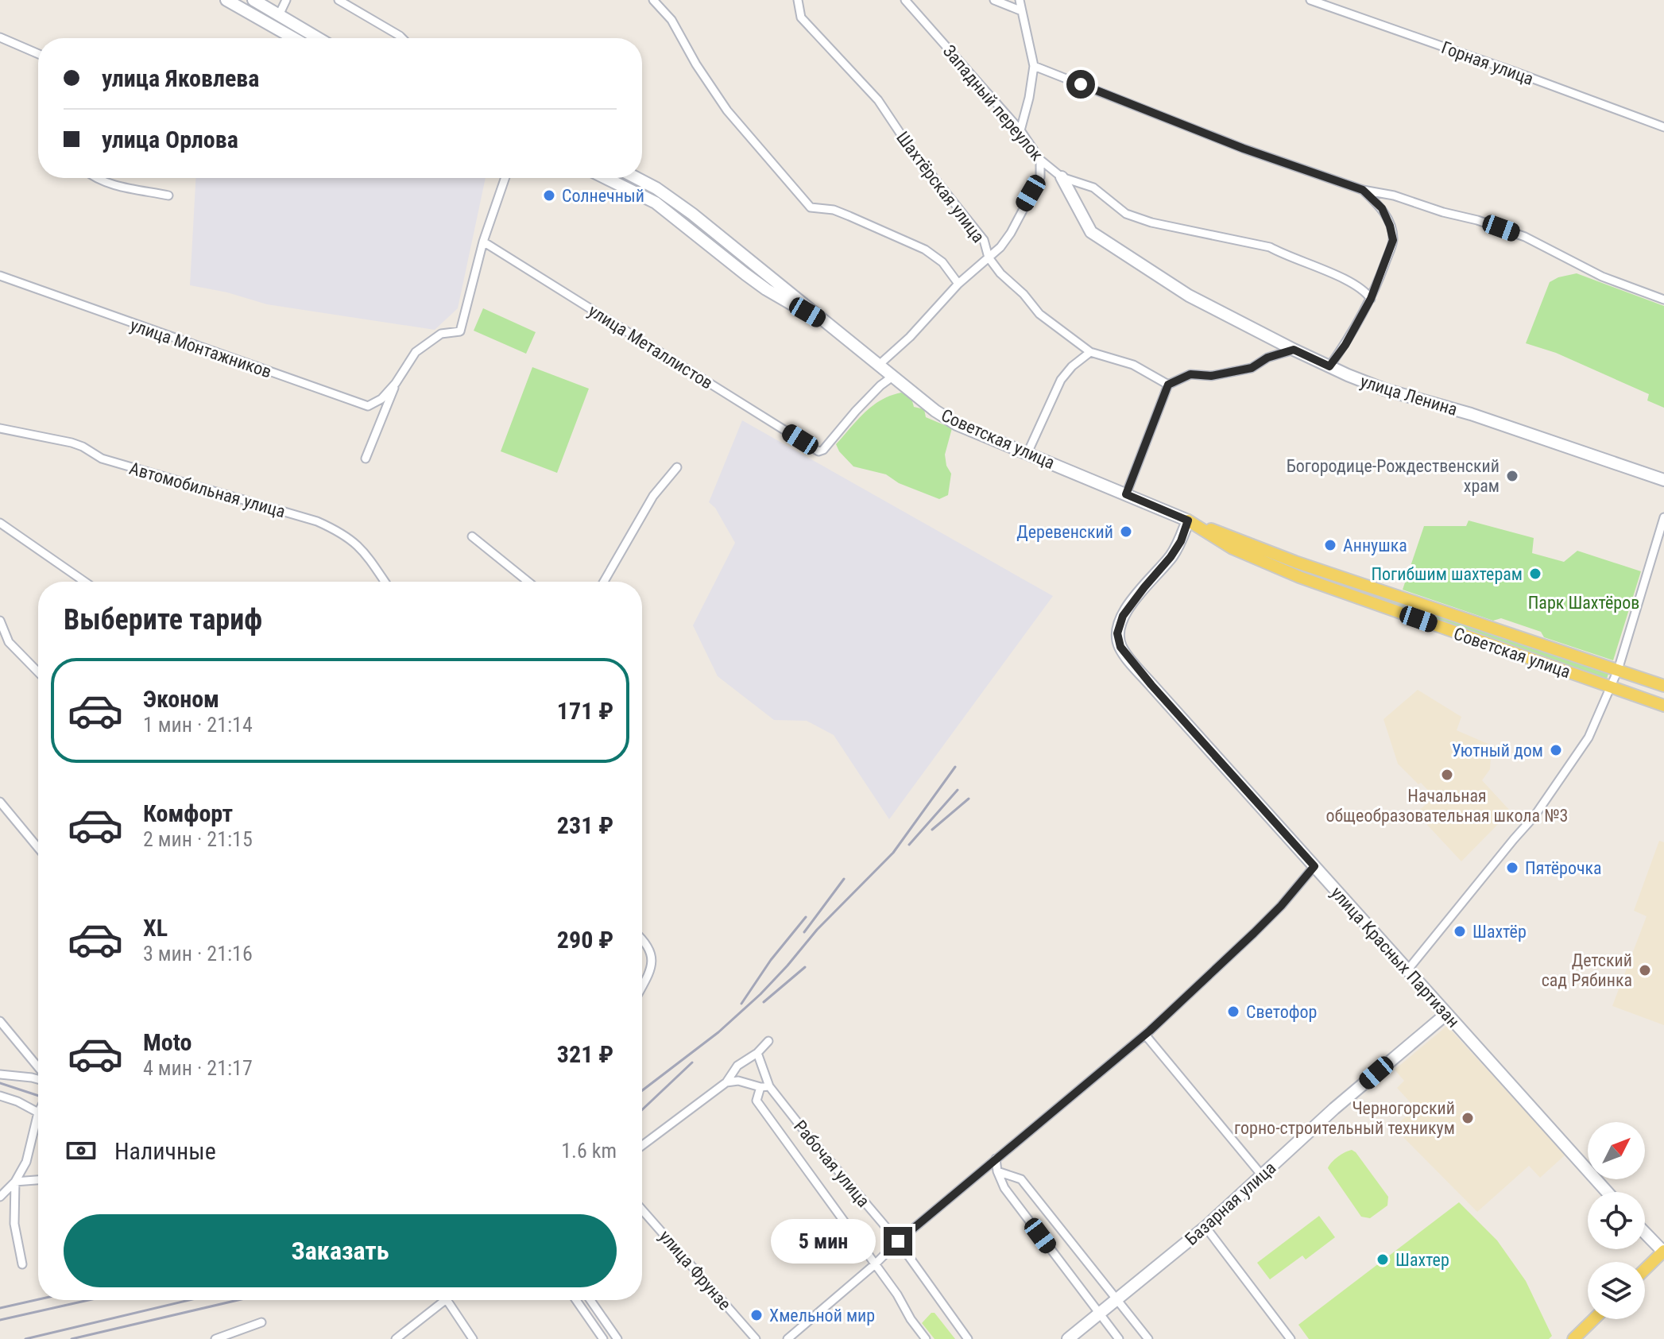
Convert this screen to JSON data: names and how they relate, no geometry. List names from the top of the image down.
{
  "streets": {
    "main road": [
      "улица Ленина",
      "Советская улица",
      "улица Красных Партизан",
      "Базарная улица"
    ],
    "street": [
      "Горная улица",
      "Западный переулок",
      "Шахтёрская улица",
      "улица Металлистов",
      "улица Монтажников",
      "Автомобильная улица",
      "Рабочая улица",
      "улица Фрунзе"
    ]
  },
  "crossings": [
    ["Западный переулок", "улица Ленина"],
    ["улица Металлистов", "Советская улица"],
    ["Советская улица", "улица Красных Партизан"],
    ["улица Красных Партизан", "Базарная улица"]
  ],
  "parks": ["Парк Шахтёров"],
  "places": [
    "Солнечный",
    "Богородице-Рождественский храм",
    "Деревенский",
    "Аннушка",
    "Погибшим шахтерам",
    "Уютный дом",
    "Начальная общеобразовательная школа №3",
    "Пятёрочка",
    "Шахтёр",
    "Детский сад Рябинка",
    "Светофор",
    "Черногорский горно-строительный техникум",
    "Шахтер",
    "Хмельной мир"
  ],
  "north": "top right",
  "page": {
    "banner": ["улица Яковлева", "улица Орлова"],
    "heading": "Выберите тариф",
    "list": [
      {
        "name": "Эконом",
        "note": "1 мин · 21:14",
        "value": "171 ₽"
      },
      {
        "name": "Комфорт",
        "note": "2 мин · 21:15",
        "value": "231 ₽"
      },
      {
        "name": "XL",
        "note": "3 мин · 21:16",
        "value": "290 ₽"
      },
      {
        "name": "Moto",
        "note": "4 мин · 21:17",
        "value": "321 ₽"
      }
    ],
    "pay": ["Наличные", "1.6 km"],
    "buttons": "Заказать",
    "bubble": "5 мин"
  }
}
